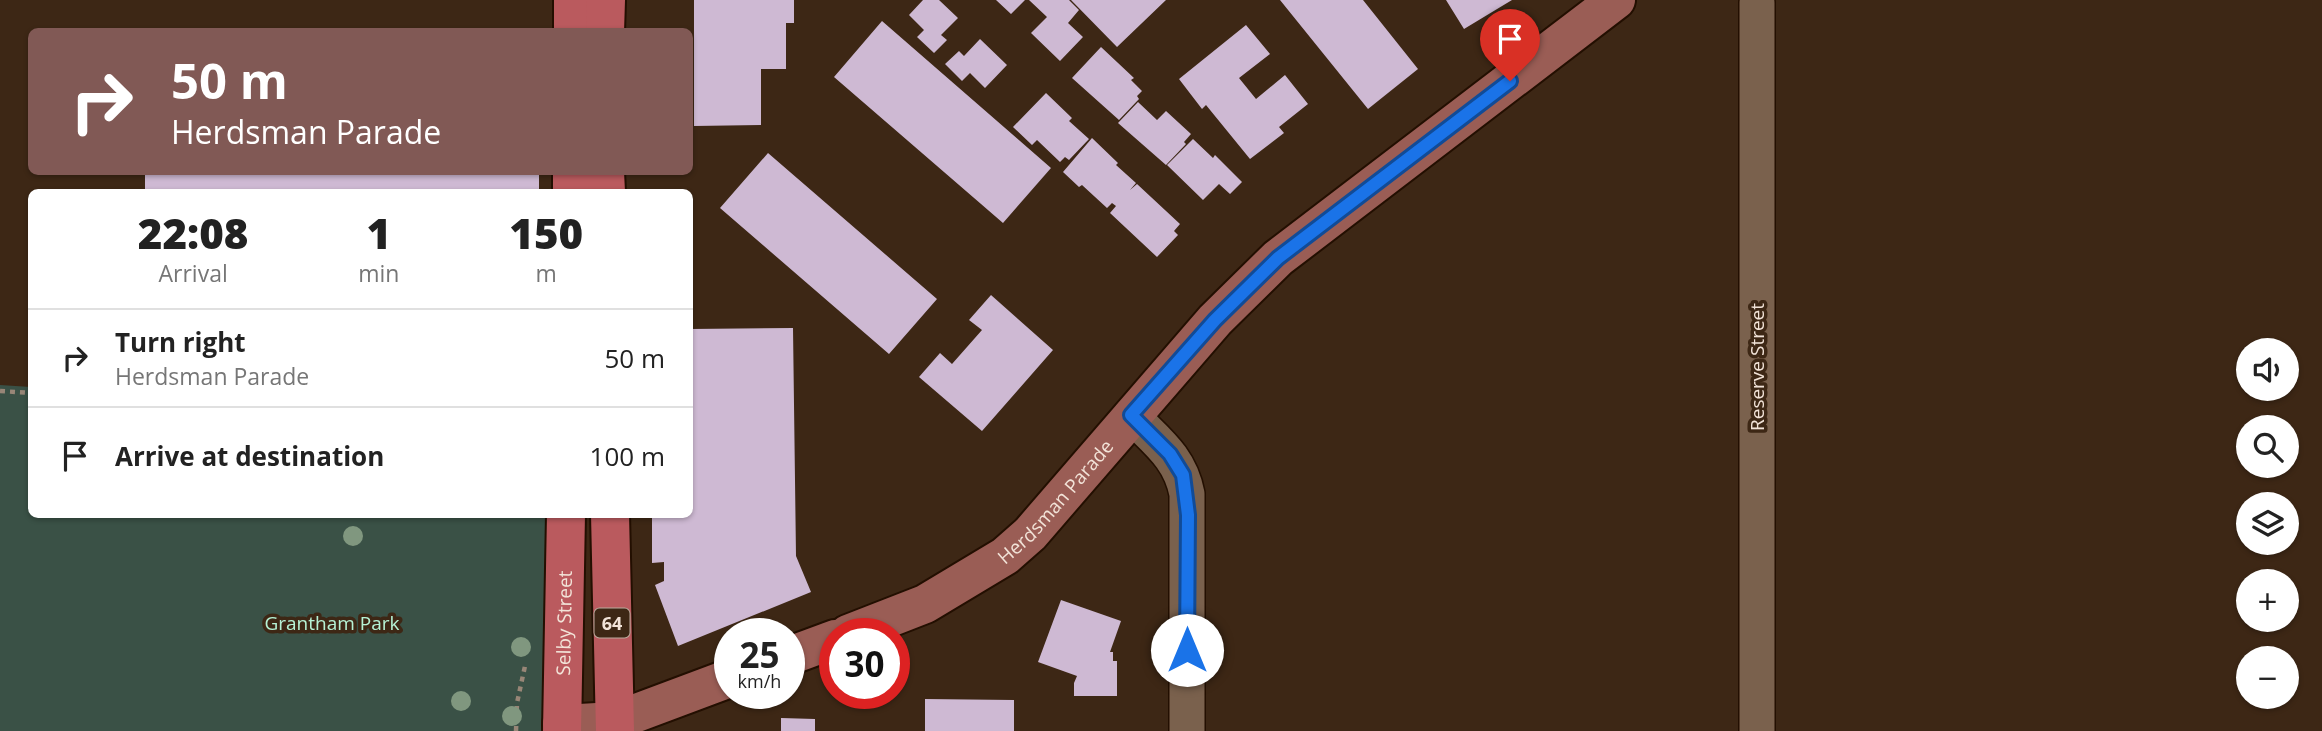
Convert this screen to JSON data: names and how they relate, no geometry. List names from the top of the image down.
{
  "streets": {
    "main road": ["Herdsman Parade", "Selby Street", "64"],
    "street": ["Reserve Street"]
  },
  "parks": ["Grantham Park"],
  "page": {
    "turn": ["50 m", "Herdsman Parade"],
    "eta": [
      "22:08",
      "Arrival",
      "1",
      "min",
      "150",
      "m"
    ],
    "list": [
      {
        "name": "Turn right",
        "note": "Herdsman Parade",
        "value": "50 m"
      },
      {
        "name": "Arrive at destination",
        "value": "100 m"
      }
    ],
    "map_buttons": ["+", "−"],
    "speed": "25 km/h",
    "limit": "30"
  }
}
